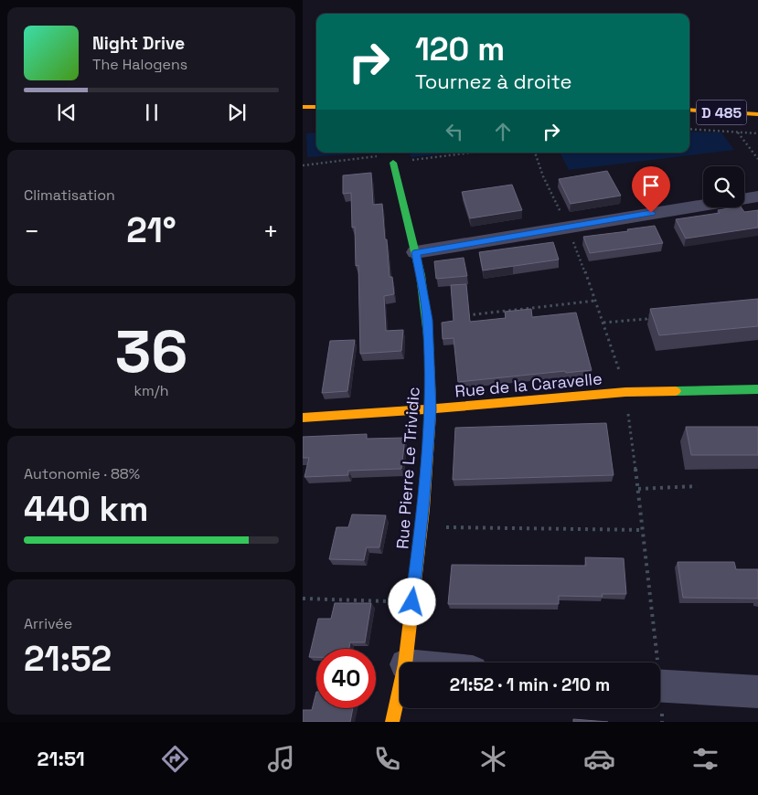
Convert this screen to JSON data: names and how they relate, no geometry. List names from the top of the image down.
{
  "streets": {
    "street": ["D 485", "Rue de la Caravelle", "Rue Pierre Le Trividic"]
  },
  "crossings": [
    ["Rue de la Caravelle", "Rue Pierre Le Trividic"]
  ],
  "page": {
    "turn": ["120 m", "Tournez à droite"],
    "song": ["Night Drive", "The Halogens"],
    "tile": [
      "Climatisation",
      ["36", "km/h"],
      ["Autonomie · 88%", "440 km"],
      ["Arrivée", "21:52"]
    ],
    "heat": ["−", "21°", "+"],
    "limit": "40",
    "trip": "21:52 · 1 min · 210 m",
    "tabs": "21:51"
  }
}
